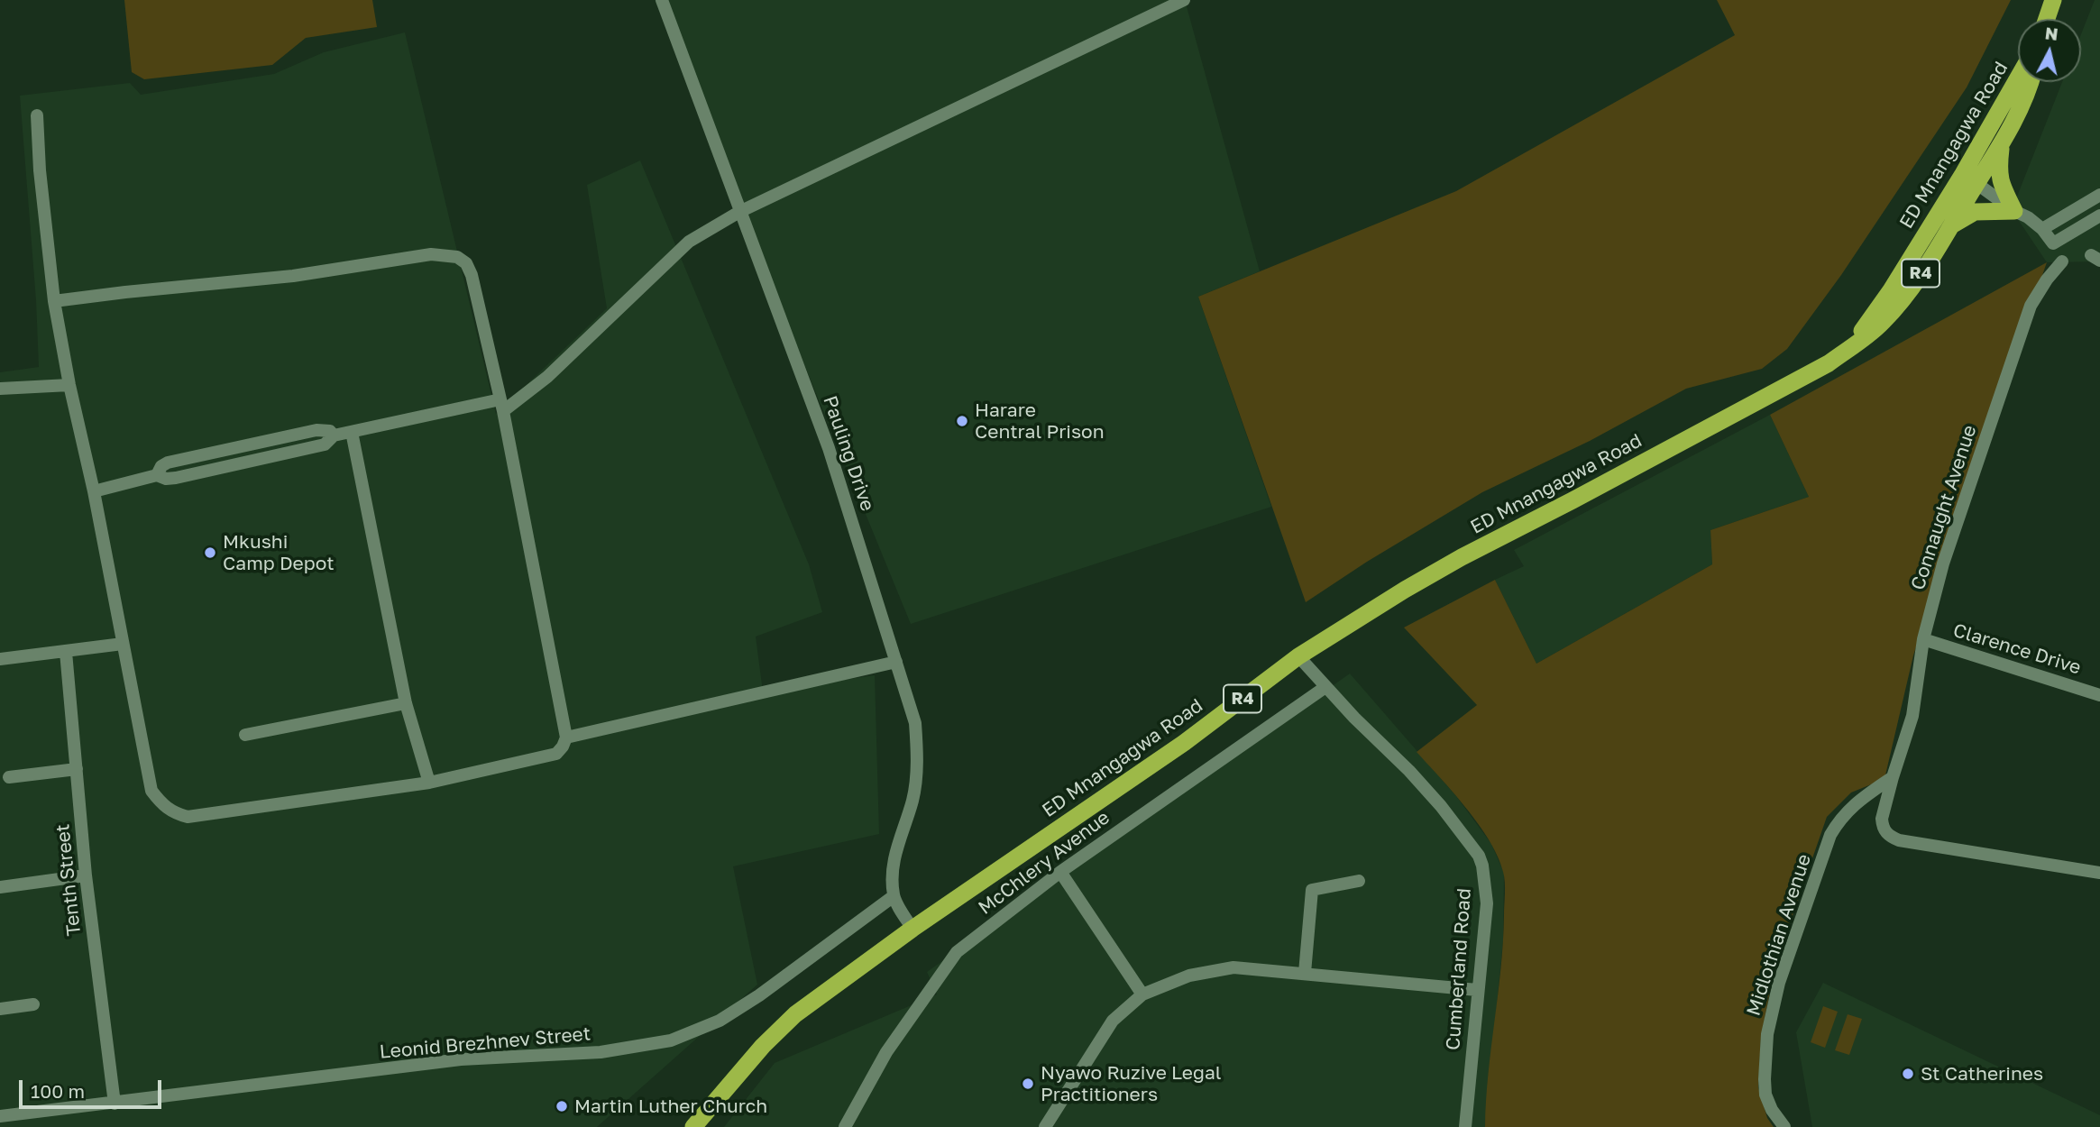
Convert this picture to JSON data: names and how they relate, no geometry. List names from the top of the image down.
{
  "streets": {
    "highway": ["ED Mnangagwa Road", "R4"],
    "street": [
      "Pauling Drive",
      "Connaught Avenue",
      "Clarence Drive",
      "McChlery Avenue",
      "Tenth Street",
      "Midlothian Avenue",
      "Cumberland Road",
      "Leonid Brezhnev Street"
    ]
  },
  "crossings": [
    ["ED Mnangagwa Road", "Cumberland Road"],
    ["Pauling Drive", "Leonid Brezhnev Street"],
    ["Connaught Avenue", "Clarence Drive"],
    ["Connaught Avenue", "Midlothian Avenue"],
    ["McChlery Avenue", "Cumberland Road"],
    ["Tenth Street", "Leonid Brezhnev Street"]
  ],
  "places": [
    "Harare Central Prison",
    "Mkushi Camp Depot",
    "St Catherines",
    "Nyawo Ruzive Legal Practitioners",
    "Martin Luther Church"
  ],
  "scale_bar": "100 m",
  "north": "top"
}
